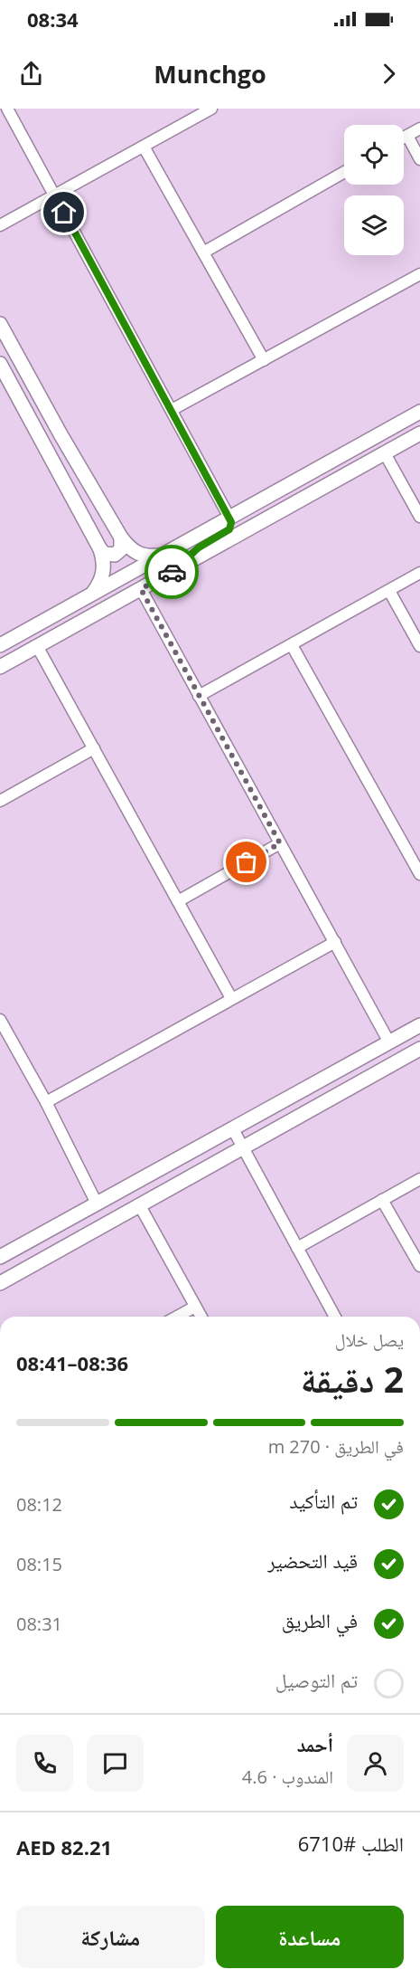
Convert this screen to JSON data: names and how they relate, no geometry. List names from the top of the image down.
{
  "page": {
    "status": "08:34",
    "header": "Munchgo",
    "heading": ["2 دقيقة", "يصل خلال", "08:36–08:41"],
    "panel": [
      "أحمد",
      "المندوب · 4.6",
      "الطلب #6710",
      "AED 82.21"
    ],
    "bar": "في الطريق · 270 m",
    "list": [
      ["تم التأكيد", "08:12"],
      ["قيد التحضير", "08:15"],
      ["في الطريق", "08:31"],
      "تم التوصيل"
    ],
    "buttons": ["مساعدة", "مشاركة"]
  }
}
